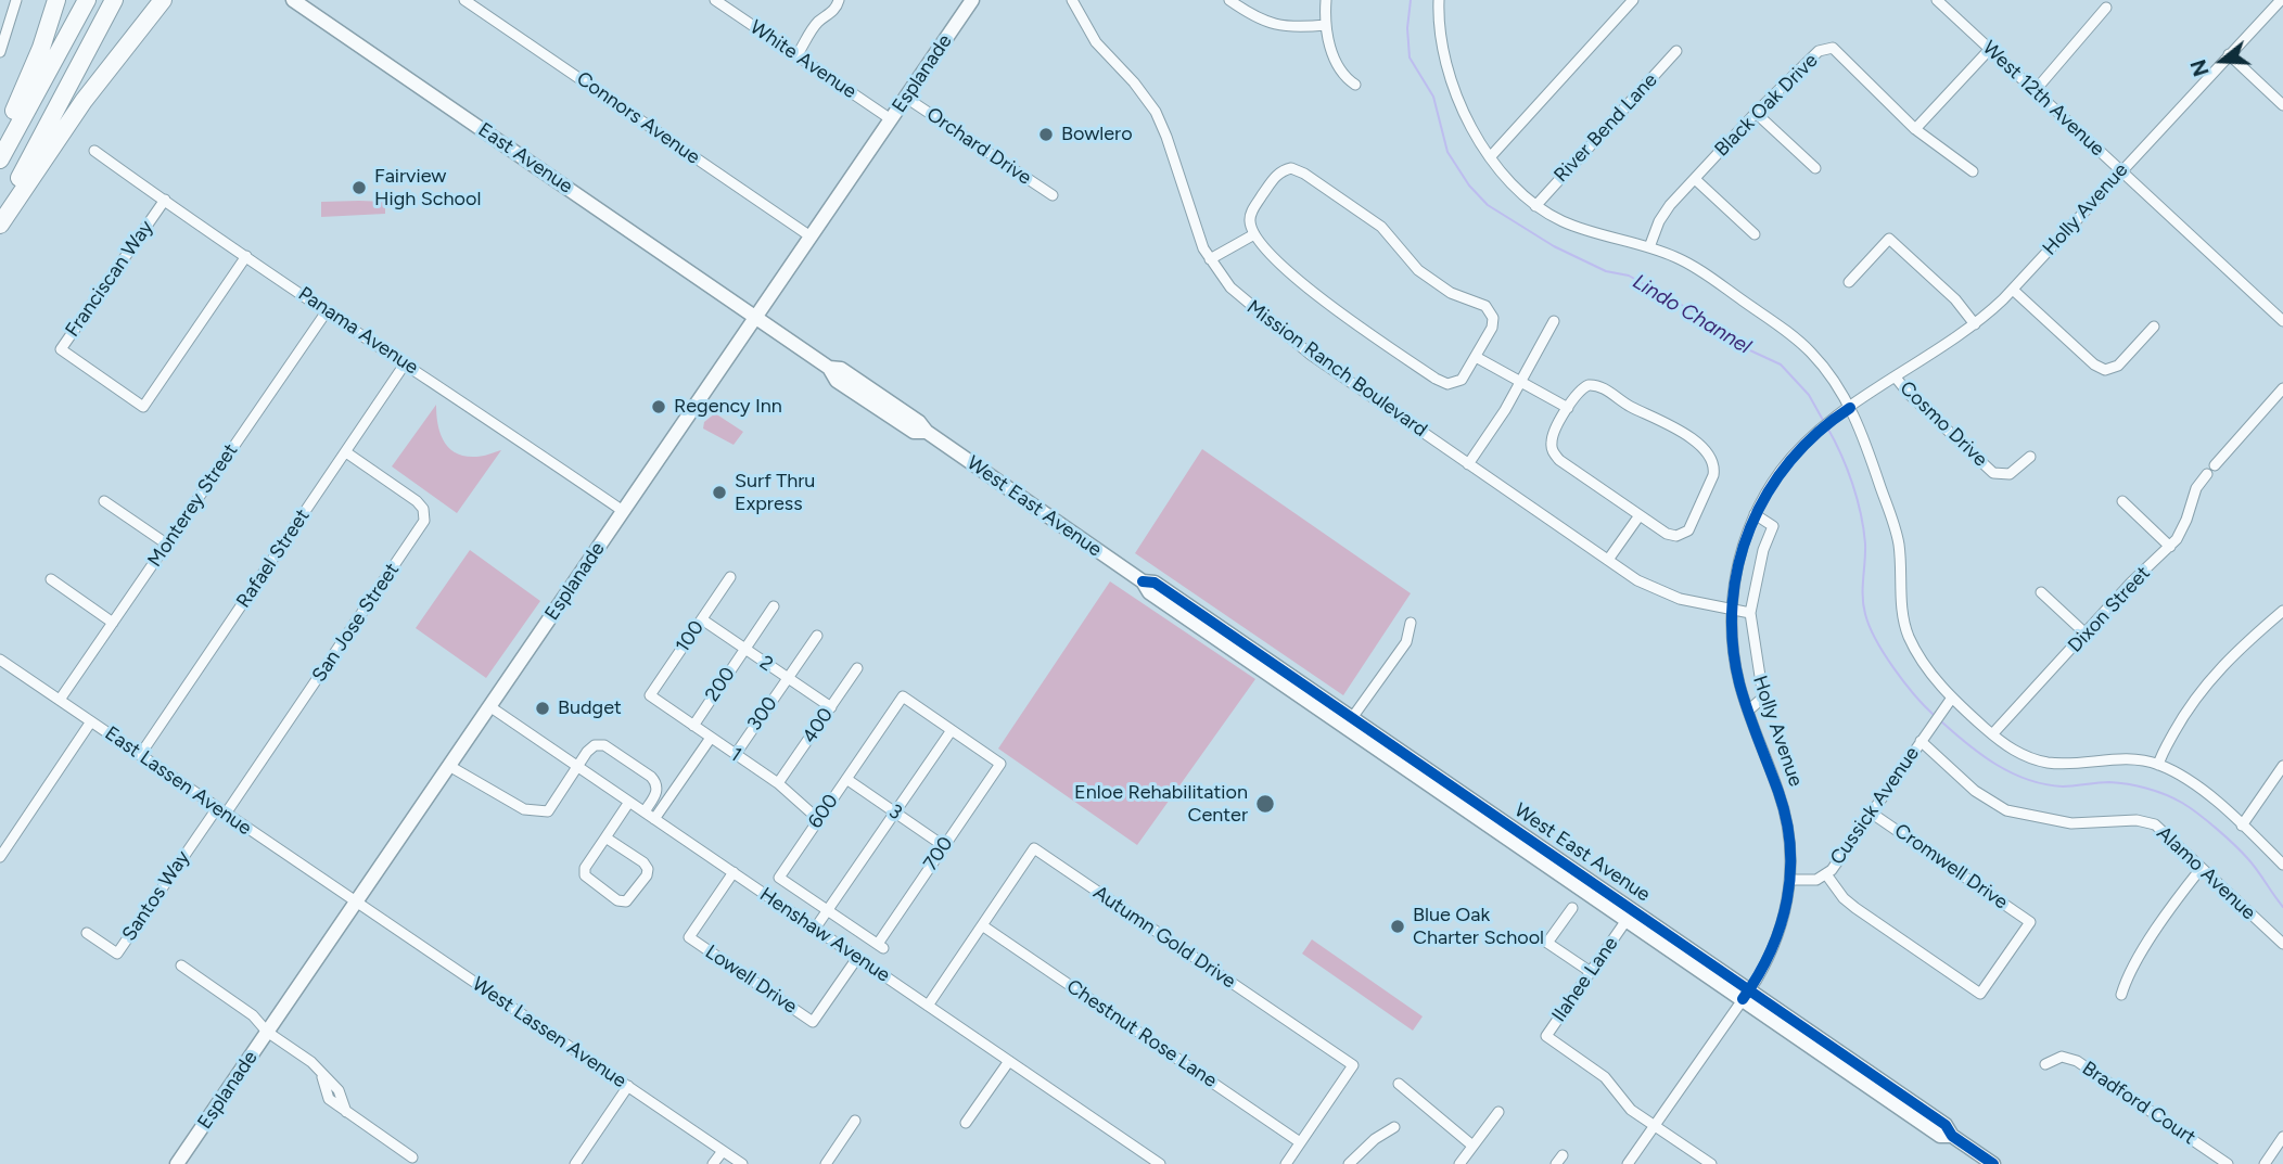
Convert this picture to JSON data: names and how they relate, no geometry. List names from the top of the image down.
{
  "streets": {
    "main road": ["Esplanade", "East Avenue", "West East Avenue"],
    "street": [
      "White Avenue",
      "West 12th Avenue",
      "Black Oak Drive",
      "Connors Avenue",
      "River Bend Lane",
      "Orchard Drive",
      "Holly Avenue",
      "Franciscan Way",
      "Panama Avenue",
      "Mission Ranch Boulevard",
      "Cosmo Drive",
      "Monterey Street",
      "Rafael Street",
      "Dixon Street",
      "San Jose Street",
      "100",
      "2",
      "200",
      "300",
      "400",
      "1",
      "East Lassen Avenue",
      "Cussick Avenue",
      "600",
      "3",
      "700",
      "Cromwell Drive",
      "Alamo Avenue",
      "Santos Way",
      "Henshaw Avenue",
      "Autumn Gold Drive",
      "Lowell Drive",
      "Ilahee Lane",
      "West Lassen Avenue",
      "Chestnut Rose Lane",
      "Bradford Court"
    ]
  },
  "crossings": [
    ["White Avenue", "Esplanade"],
    ["Esplanade", "Connors Avenue"],
    ["Esplanade", "Orchard Drive"],
    ["Esplanade", "East Avenue"],
    ["Esplanade", "Panama Avenue"],
    ["Esplanade", "West East Avenue"],
    ["Esplanade", "East Lassen Avenue"],
    ["Esplanade", "Henshaw Avenue"],
    ["Esplanade", "West Lassen Avenue"],
    ["West 12th Avenue", "Holly Avenue"],
    ["East Avenue", "West East Avenue"],
    ["Holly Avenue", "Mission Ranch Boulevard"],
    ["Holly Avenue", "Cosmo Drive"],
    ["Holly Avenue", "Cussick Avenue"],
    ["Franciscan Way", "Panama Avenue"],
    ["Panama Avenue", "Monterey Street"],
    ["Panama Avenue", "Rafael Street"],
    ["Monterey Street", "East Lassen Avenue"],
    ["West East Avenue", "Ilahee Lane"],
    ["Rafael Street", "San Jose Street"],
    ["Rafael Street", "East Lassen Avenue"],
    ["San Jose Street", "East Lassen Avenue"],
    ["San Jose Street", "Santos Way"],
    ["100", "2"],
    ["100", "1"],
    ["2", "200"],
    ["2", "300"],
    ["2", "400"],
    ["200", "1"],
    ["300", "1"],
    ["400", "1"],
    ["1", "600"],
    ["East Lassen Avenue", "Santos Way"],
    ["East Lassen Avenue", "West Lassen Avenue"],
    ["Cussick Avenue", "Cromwell Drive"],
    ["Cussick Avenue", "Alamo Avenue"],
    ["600", "3"],
    ["600", "700"],
    ["3", "700"],
    ["Henshaw Avenue", "Autumn Gold Drive"],
    ["Henshaw Avenue", "Lowell Drive"],
    ["Autumn Gold Drive", "Chestnut Rose Lane"]
  ],
  "water": ["Lindo Channel"],
  "places": [
    "Bowlero",
    "Fairview High School",
    "Regency Inn",
    "Surf Thru Express",
    "Budget",
    "Enloe Rehabilitation Center",
    "Blue Oak Charter School"
  ],
  "north": "left"
}
